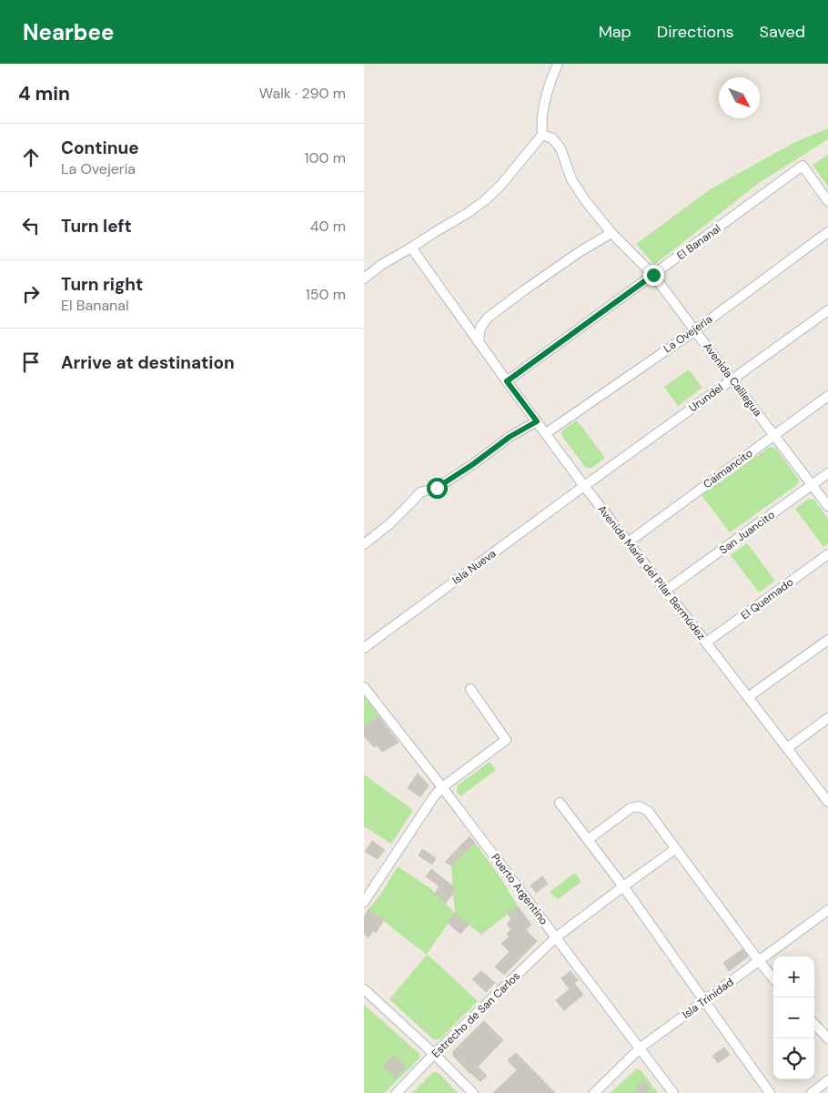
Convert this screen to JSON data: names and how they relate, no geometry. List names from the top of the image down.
{
  "streets": {
    "street": [
      "El Bananal",
      "La Ovejería",
      "Avenida Calilegua",
      "Urundel",
      "Caimancito",
      "San Juancito",
      "Isla Nueva",
      "Avenida María del Pilar Bermúdez",
      "El Quemado",
      "Puerto Argentino",
      "Isla Trinidad",
      "Estrecho de San Carlos"
    ]
  },
  "crossings": [
    ["El Bananal", "Avenida Calilegua"],
    ["El Bananal", "Avenida María del Pilar Bermúdez"],
    ["La Ovejería", "Avenida Calilegua"],
    ["La Ovejería", "Avenida María del Pilar Bermúdez"],
    ["Avenida Calilegua", "Urundel"],
    ["Avenida Calilegua", "Caimancito"],
    ["Avenida Calilegua", "San Juancito"],
    ["Urundel", "Isla Nueva"],
    ["Urundel", "Avenida María del Pilar Bermúdez"],
    ["Caimancito", "Avenida María del Pilar Bermúdez"],
    ["San Juancito", "Avenida María del Pilar Bermúdez"],
    ["Isla Nueva", "Avenida María del Pilar Bermúdez"],
    ["Avenida María del Pilar Bermúdez", "El Quemado"],
    ["Puerto Argentino", "Isla Trinidad"],
    ["Puerto Argentino", "Estrecho de San Carlos"]
  ],
  "north": "bottom right",
  "page": {
    "header": "Nearbee",
    "nav": ["Map", "Directions", "Saved"],
    "heading": ["4 min", "Walk · 290 m"],
    "list": [
      ["Continue", "La Ovejería", "100 m"],
      ["Turn left", "40 m"],
      ["Turn right", "El Bananal", "150 m"],
      "Arrive at destination"
    ],
    "map_buttons": ["+", "−"]
  }
}
